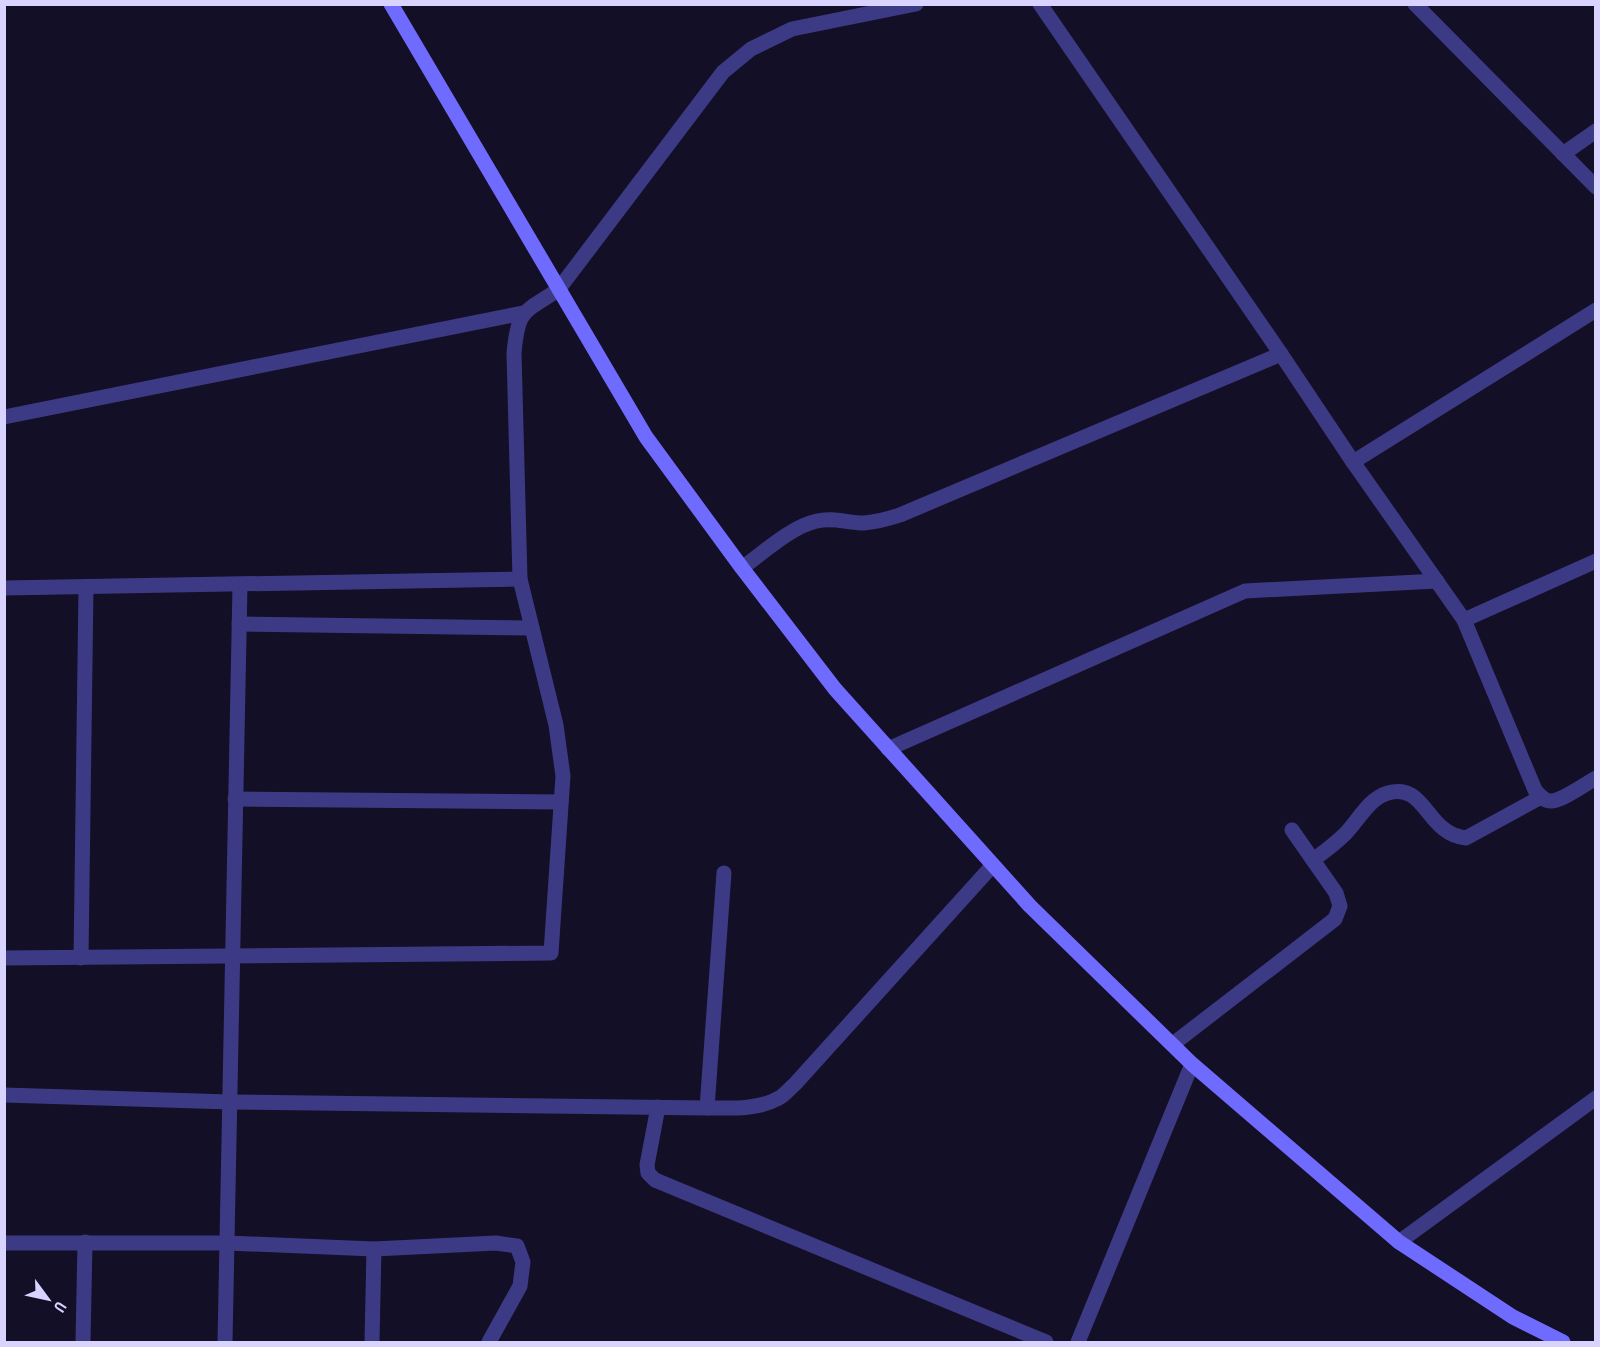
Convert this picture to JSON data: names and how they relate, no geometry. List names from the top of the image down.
{
  "north": "bottom right"
}
